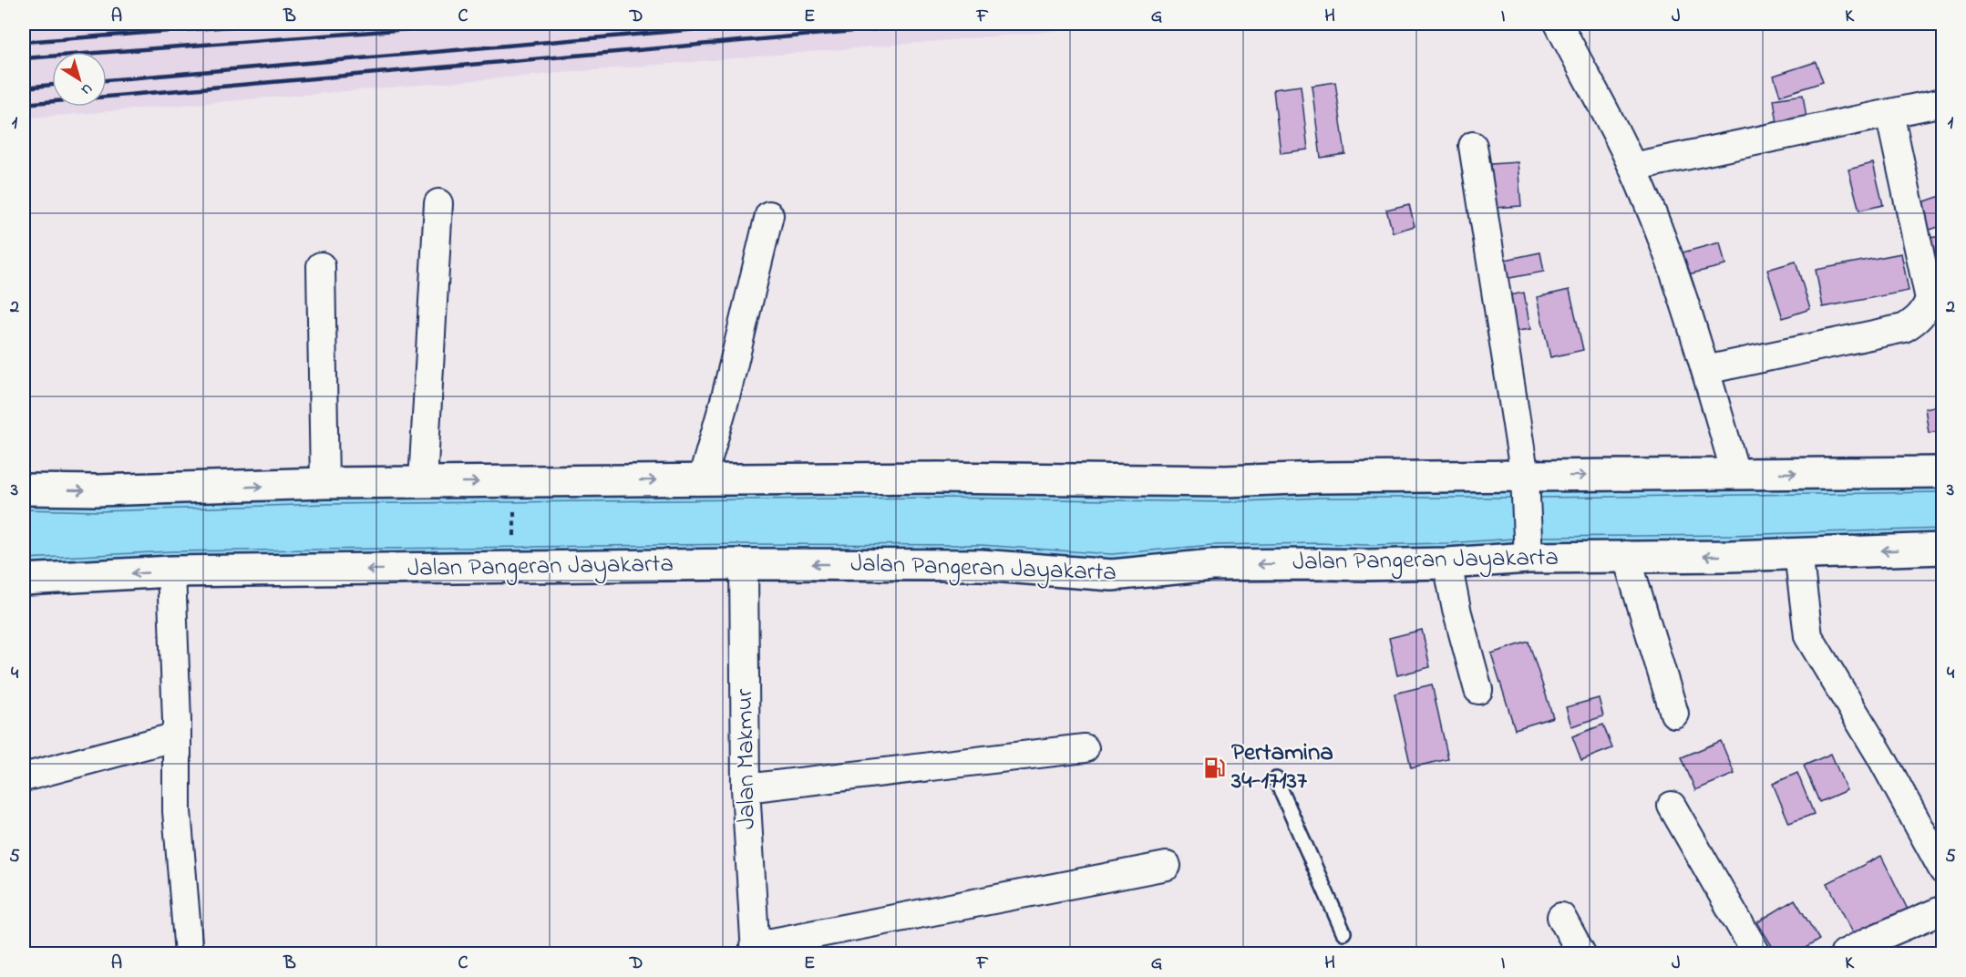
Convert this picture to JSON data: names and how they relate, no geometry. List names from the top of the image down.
{
  "streets": {
    "street": ["Jalan Pangeran Jayakarta", "Jalan Makmur"]
  },
  "crossings": [
    ["Jalan Pangeran Jayakarta", "Jalan Makmur"]
  ],
  "places": {
    "fuel station": ["Pertamina 34-17137"]
  },
  "north": "bottom right",
  "grid": {
    "columns": [
      "A",
      "B",
      "C",
      "D",
      "E",
      "F",
      "G",
      "H",
      "I",
      "J",
      "K"
    ],
    "rows": [
      "1",
      "2",
      "3",
      "4",
      "5"
    ]
  }
}
